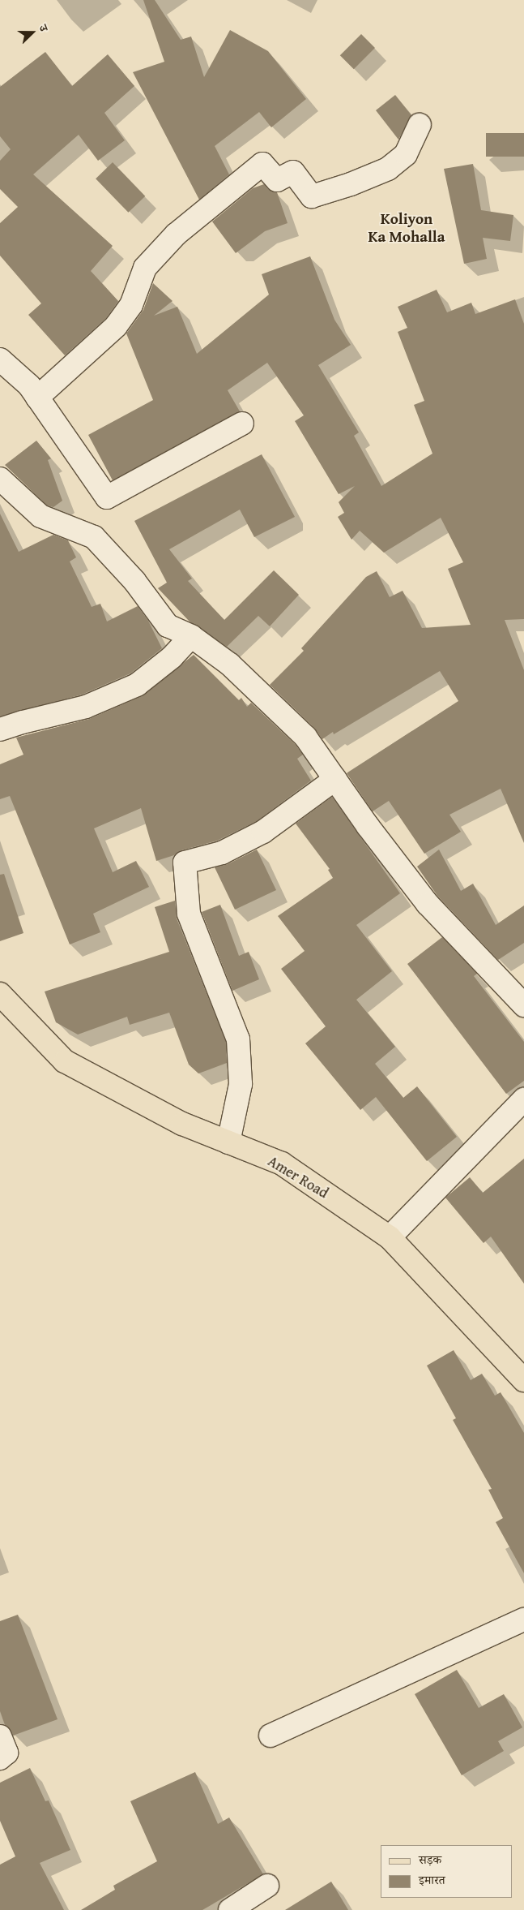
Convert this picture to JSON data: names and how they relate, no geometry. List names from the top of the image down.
{
  "streets": {
    "main road": ["Amer Road"]
  },
  "districts": ["Koliyon Ka Mohalla"],
  "legend": ["सड़क", "इमारत"],
  "north": "right"
}
